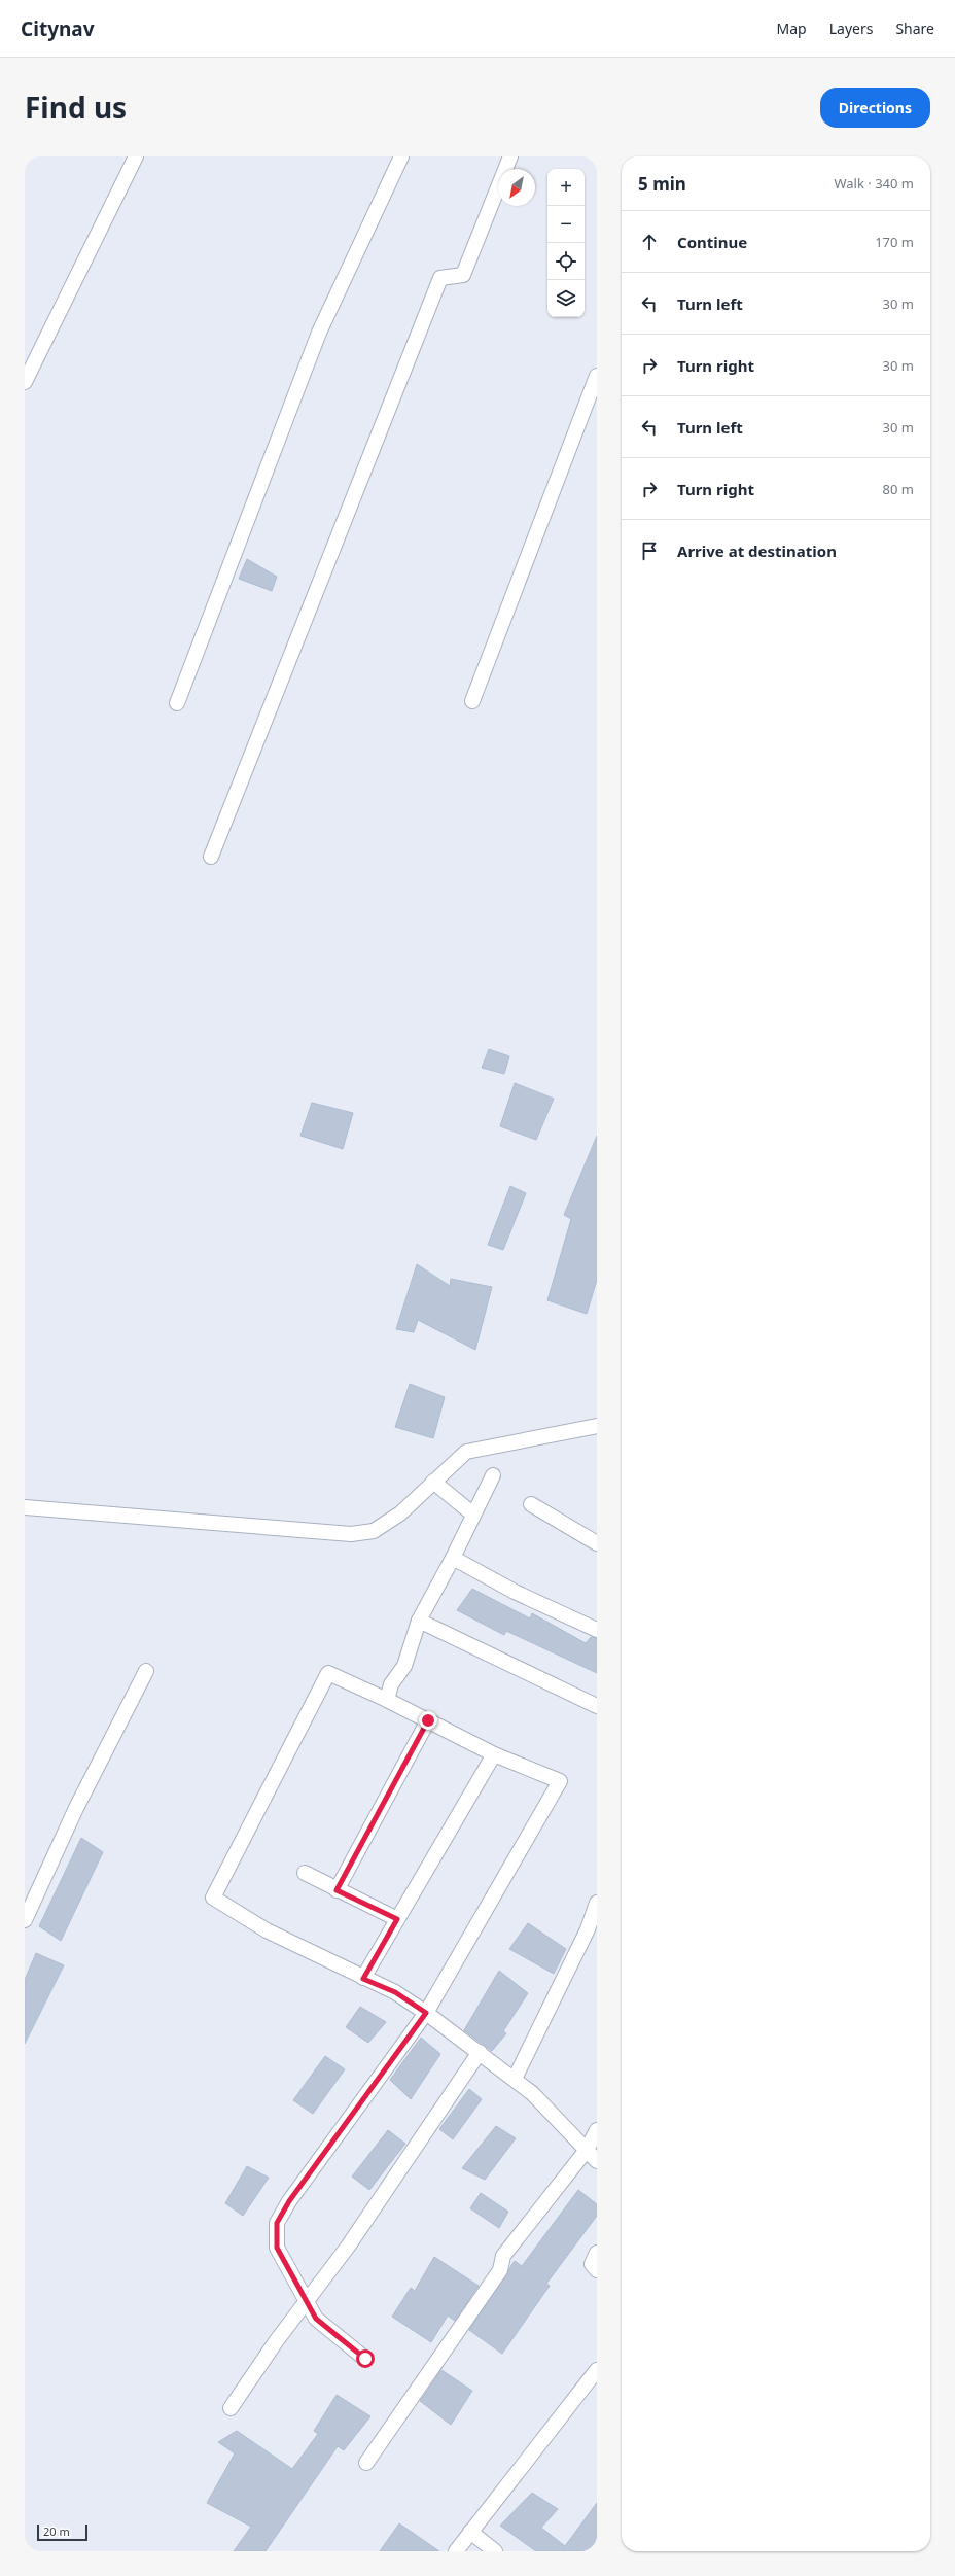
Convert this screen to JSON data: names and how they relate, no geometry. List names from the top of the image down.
{
  "scale_bar": "20 m",
  "north": "bottom left",
  "page": {
    "header": "Citynav",
    "nav": ["Map", "Layers", "Share"],
    "title": "Find us",
    "buttons": "Directions",
    "heading": ["5 min", "Walk · 340 m"],
    "map_buttons": ["+", "−"],
    "list": [
      ["Continue", "170 m"],
      ["Turn left", "30 m"],
      ["Turn right", "30 m"],
      ["Turn left", "30 m"],
      ["Turn right", "80 m"],
      "Arrive at destination"
    ],
    "scale": "20 m"
  }
}
